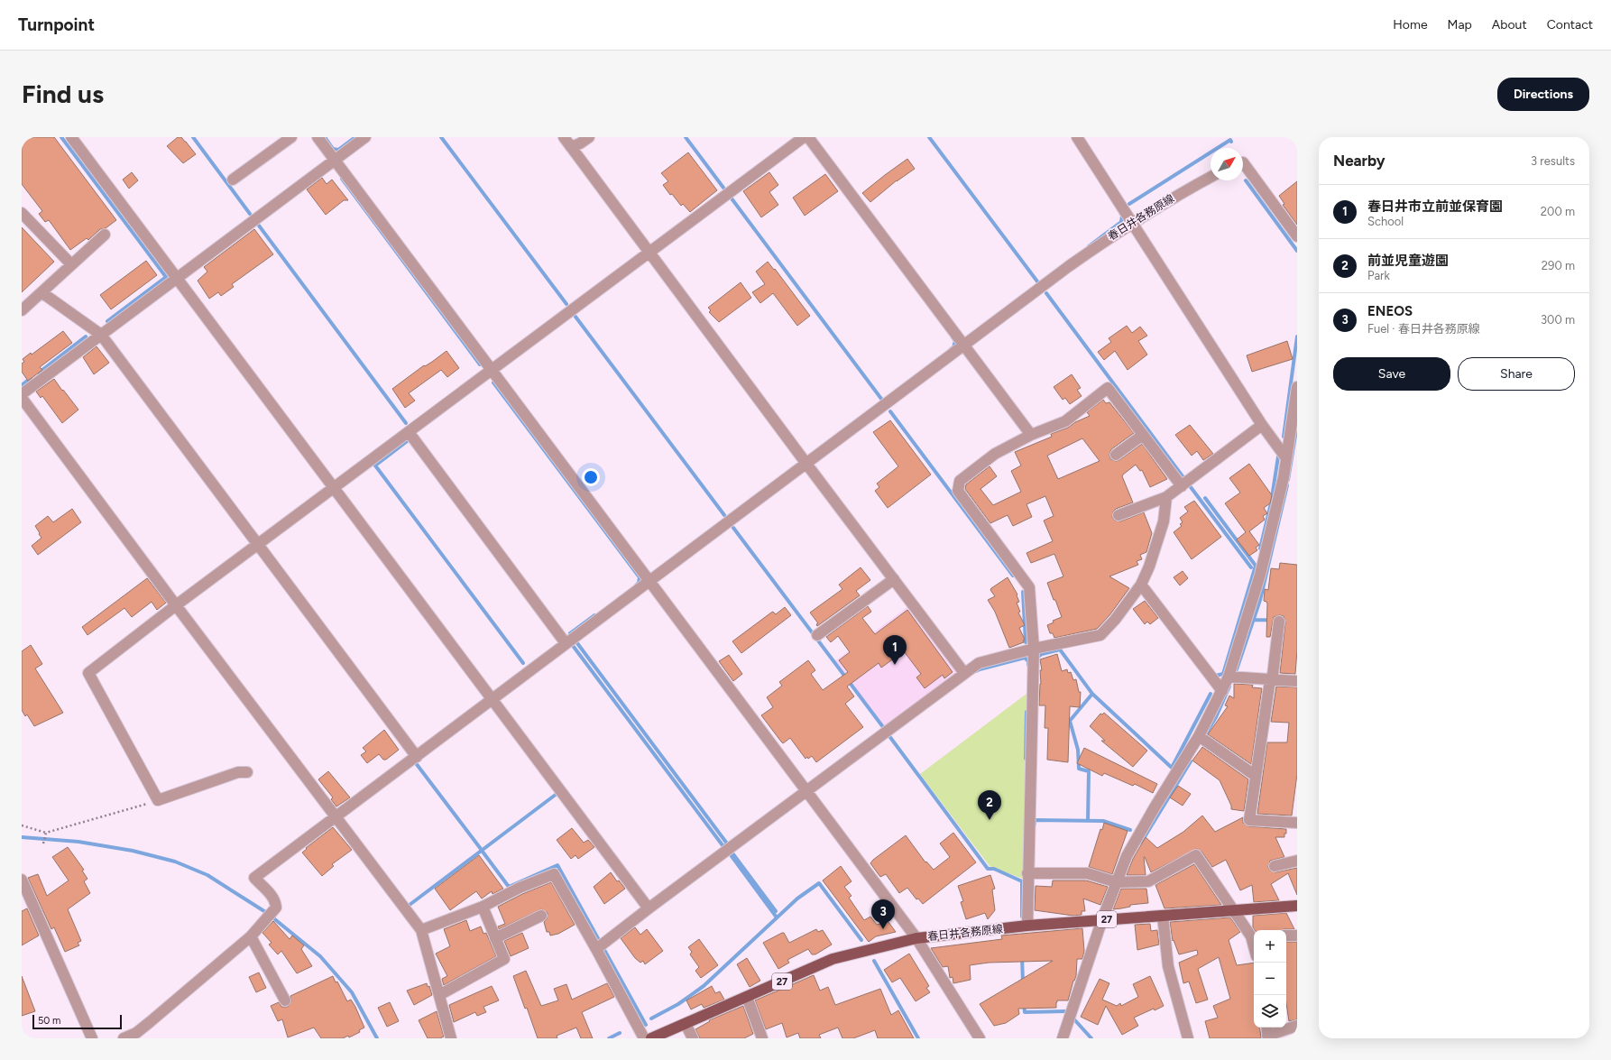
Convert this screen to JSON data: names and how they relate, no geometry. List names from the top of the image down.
{
  "streets": {
    "main road": ["春日井各務原線", "27"]
  },
  "scale_bar": "50 m",
  "north": "top right",
  "page": {
    "header": "Turnpoint",
    "nav": [
      "Home",
      "Map",
      "About",
      "Contact"
    ],
    "buttons": [
      "Directions",
      ["Save", "Share"]
    ],
    "title": "Find us",
    "heading": ["Nearby", "3 results"],
    "list": [
      {
        "mark": "1",
        "name": "春日井市立前並保育園",
        "note": "School",
        "value": "200 m"
      },
      {
        "mark": "2",
        "name": "前並児童遊園",
        "note": "Park",
        "value": "290 m"
      },
      {
        "mark": "3",
        "name": "ENEOS",
        "note": "Fuel · 春日井各務原線",
        "value": "300 m"
      }
    ],
    "pins": ["1", "2", "3"],
    "map_buttons": ["+", "−"],
    "scale": "50 m"
  }
}
